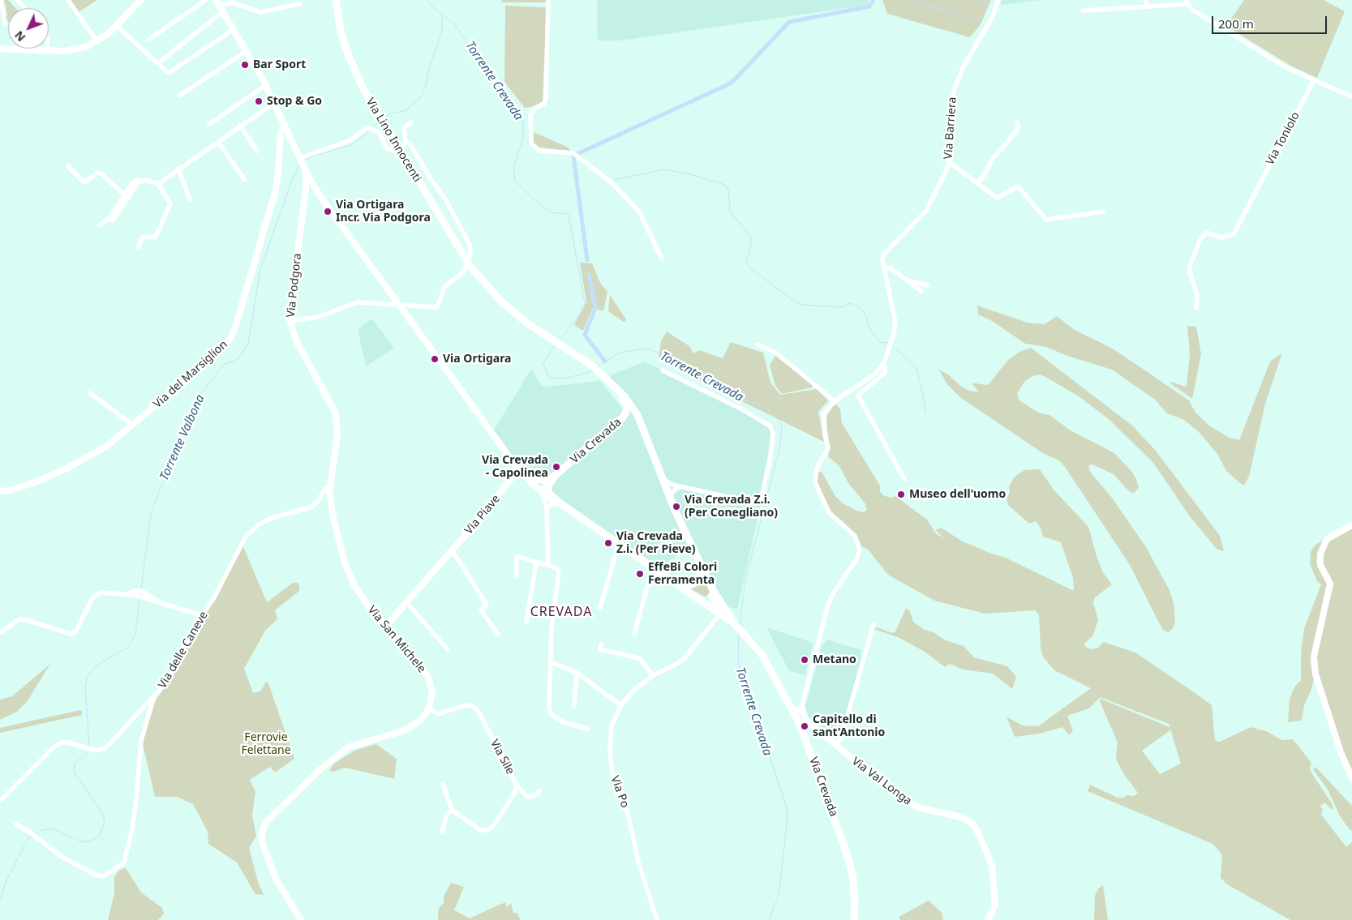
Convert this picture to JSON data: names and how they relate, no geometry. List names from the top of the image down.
{
  "streets": {
    "main road": ["Via Lino Innocenti", "Via Crevada"],
    "street": [
      "Via Barriera",
      "Via Toniolo",
      "Via Podgora",
      "Via del Marsiglion",
      "Via Piave",
      "Via San Michele",
      "Via delle Caneve",
      "Via Sile",
      "Via Val Longa",
      "Via Po"
    ]
  },
  "crossings": [
    ["Via Barriera", "Via Crevada"],
    ["Via Lino Innocenti", "Via Crevada"],
    ["Via Podgora", "Via San Michele"],
    ["Via Crevada", "Via Piave"],
    ["Via Crevada", "Via Val Longa"],
    ["Via Crevada", "Via Po"],
    ["Via Piave", "Via San Michele"],
    ["Via San Michele", "Via delle Caneve"],
    ["Via San Michele", "Via Sile"]
  ],
  "districts": ["CREVADA"],
  "water": ["Torrente Crevada", "Torrente Valbona"],
  "parks": ["Ferrovie Felettane"],
  "places": [
    "Bar Sport",
    "Stop & Go",
    "Via Ortigara Incr. Via Podgora",
    "Via Ortigara",
    "Via Crevada - Capolinea",
    "Museo dell'uomo",
    "Via Crevada Z.i. (Per Conegliano)",
    "Via Crevada Z.i. (Per Pieve)",
    "EffeBi Colori Ferramenta",
    "Metano",
    "Capitello di sant'Antonio"
  ],
  "scale_bar": "200 m",
  "north": "bottom left"
}
